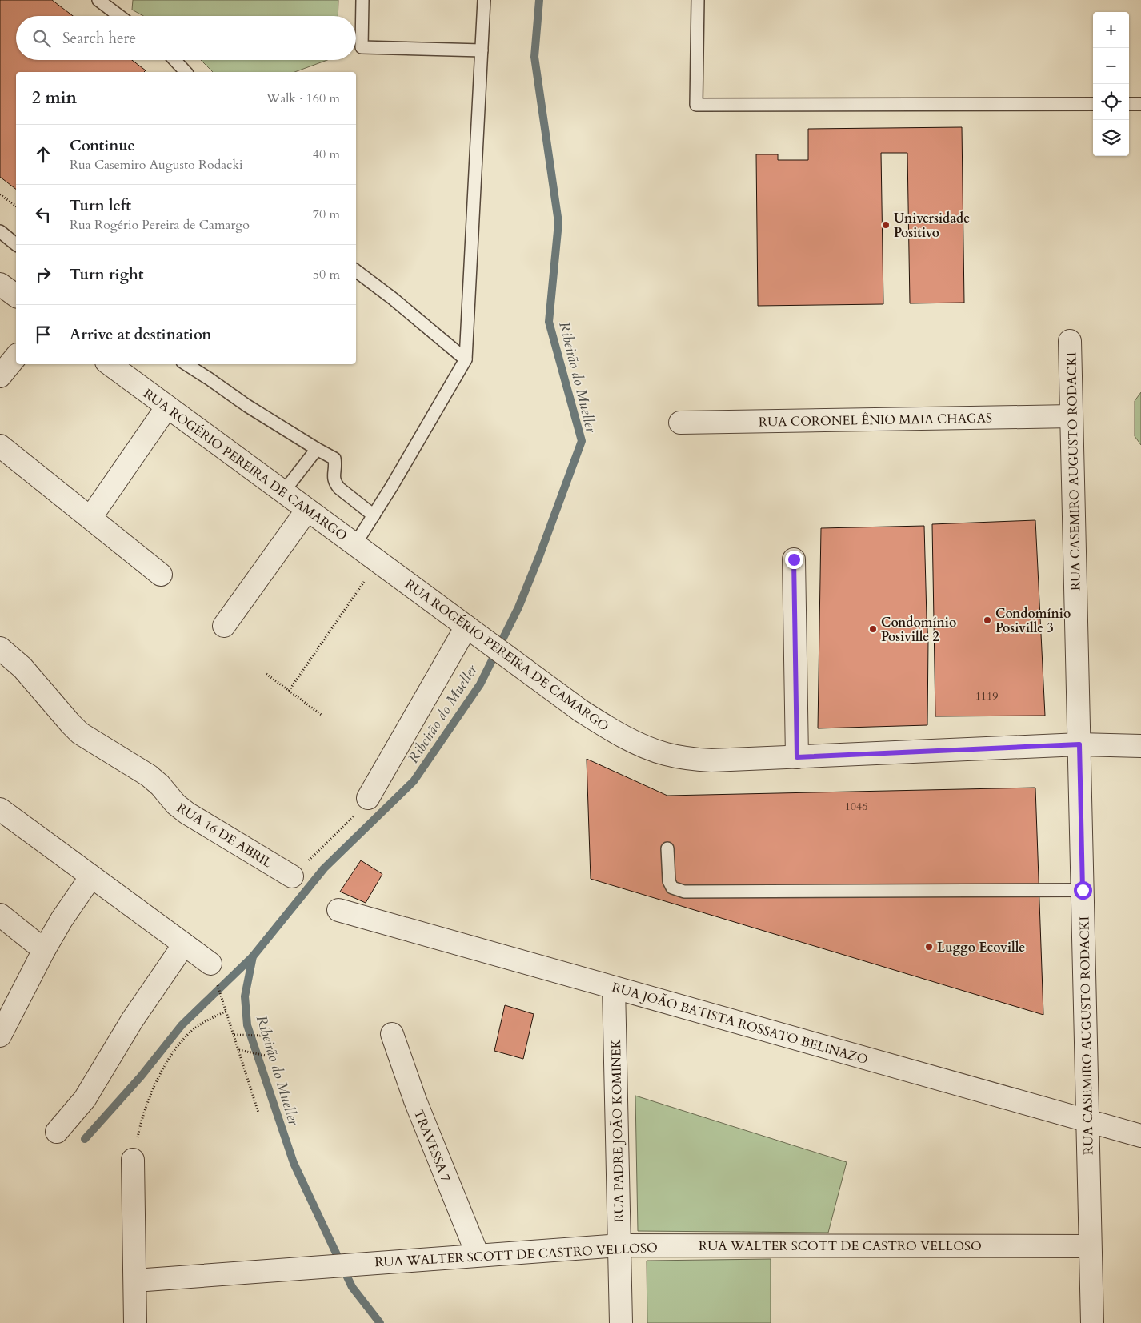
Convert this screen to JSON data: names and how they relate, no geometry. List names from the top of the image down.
{
  "streets": {
    "street": [
      "RUA CORONEL ÊNIO MAIA CHAGAS",
      "RUA ROGÉRIO PEREIRA DE CAMARGO",
      "RUA CASEMIRO AUGUSTO RODACKI",
      "RUA 16 DE ABRIL",
      "RUA JOÃO BATISTA ROSSATO BELINAZO",
      "RUA PADRE JOÃO KOMINEK",
      "TRAVESSA 7",
      "RUA WALTER SCOTT DE CASTRO VELLOSO"
    ]
  },
  "crossings": [
    ["RUA CORONEL ÊNIO MAIA CHAGAS", "RUA CASEMIRO AUGUSTO RODACKI"],
    ["RUA ROGÉRIO PEREIRA DE CAMARGO", "RUA CASEMIRO AUGUSTO RODACKI"],
    ["RUA CASEMIRO AUGUSTO RODACKI", "RUA JOÃO BATISTA ROSSATO BELINAZO"],
    ["RUA CASEMIRO AUGUSTO RODACKI", "RUA WALTER SCOTT DE CASTRO VELLOSO"],
    ["RUA JOÃO BATISTA ROSSATO BELINAZO", "RUA PADRE JOÃO KOMINEK"],
    ["RUA PADRE JOÃO KOMINEK", "RUA WALTER SCOTT DE CASTRO VELLOSO"],
    ["TRAVESSA 7", "RUA WALTER SCOTT DE CASTRO VELLOSO"]
  ],
  "water": ["Ribeirão do Mueller"],
  "places": [
    "Universidade Positivo",
    "Condomínio Posiville 3",
    "Condomínio Posiville 2",
    "Luggo Ecoville"
  ],
  "house_numbers": ["1119", "1046"],
  "page": {
    "map_buttons": ["+", "−"],
    "search": "Search here",
    "heading": ["2 min", "Walk · 160 m"],
    "list": [
      ["Continue", "Rua Casemiro Augusto Rodacki", "40 m"],
      ["Turn left", "Rua Rogério Pereira de Camargo", "70 m"],
      ["Turn right", "50 m"],
      "Arrive at destination"
    ]
  }
}
